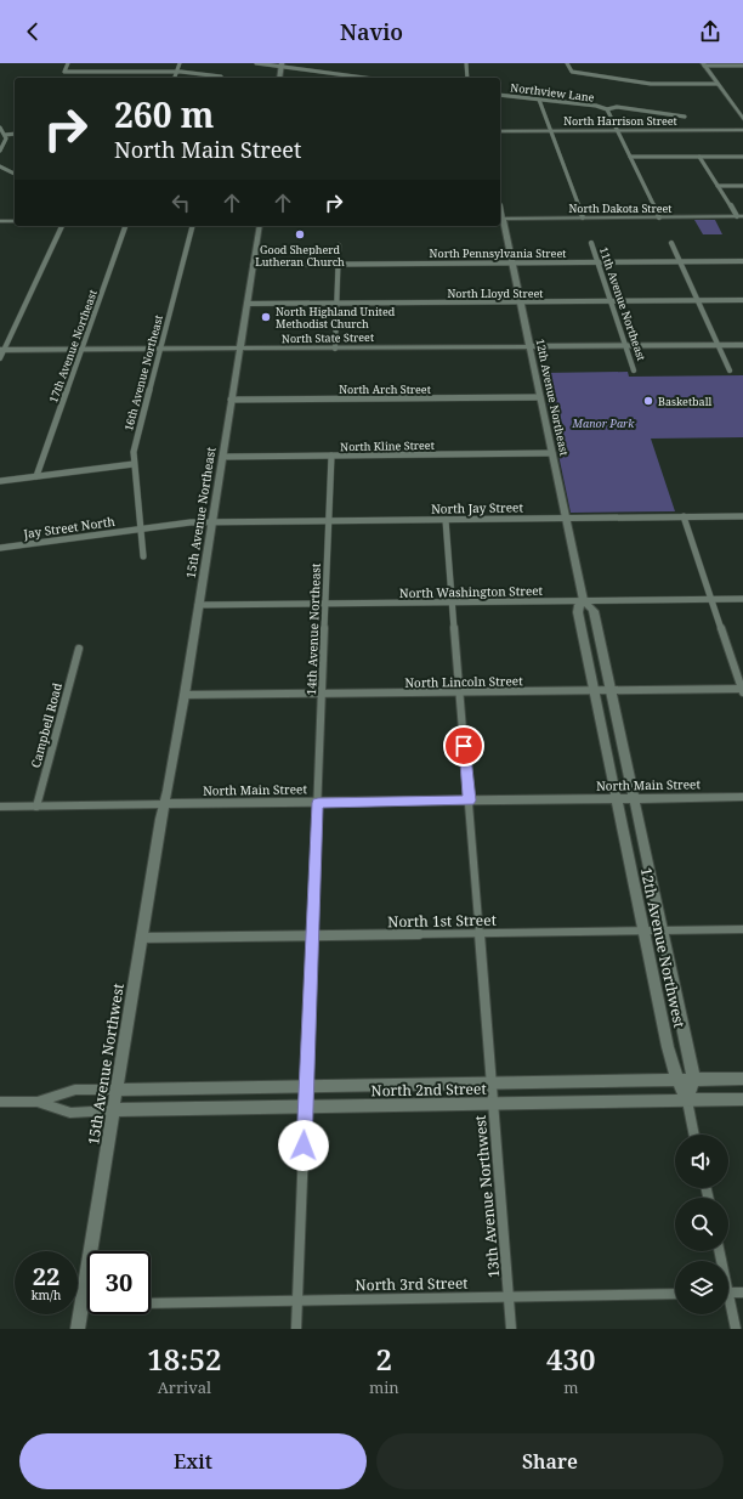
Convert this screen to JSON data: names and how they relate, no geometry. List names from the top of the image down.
{
  "streets": {
    "street": [
      "Northview Lane",
      "North Harrison Street",
      "North Dakota Street",
      "North Pennsylvania Street",
      "North Lloyd Street",
      "11th Avenue Northeast",
      "North State Street",
      "17th Avenue Northeast",
      "16th Avenue Northeast",
      "North Arch Street",
      "12th Avenue Northeast",
      "North Kline Street",
      "North Jay Street",
      "15th Avenue Northeast",
      "Jay Street North",
      "North Washington Street",
      "14th Avenue Northeast",
      "North Lincoln Street",
      "Campbell Road",
      "North Main Street",
      "North 1st Street",
      "12th Avenue Northwest",
      "15th Avenue Northwest",
      "North 2nd Street",
      "13th Avenue Northwest",
      "North 3rd Street"
    ]
  },
  "crossings": [
    ["North Dakota Street", "12th Avenue Northeast"],
    ["North Pennsylvania Street", "11th Avenue Northeast"],
    ["North Pennsylvania Street", "12th Avenue Northeast"],
    ["North Pennsylvania Street", "15th Avenue Northeast"],
    ["North Lloyd Street", "11th Avenue Northeast"],
    ["North Lloyd Street", "12th Avenue Northeast"],
    ["North Lloyd Street", "15th Avenue Northeast"],
    ["11th Avenue Northeast", "North State Street"],
    ["North State Street", "17th Avenue Northeast"],
    ["North State Street", "16th Avenue Northeast"],
    ["North State Street", "12th Avenue Northeast"],
    ["North State Street", "15th Avenue Northeast"],
    ["16th Avenue Northeast", "Jay Street North"],
    ["North Arch Street", "12th Avenue Northeast"],
    ["North Arch Street", "15th Avenue Northeast"],
    ["12th Avenue Northeast", "North Kline Street"],
    ["12th Avenue Northeast", "North Jay Street"],
    ["12th Avenue Northeast", "North Washington Street"],
    ["12th Avenue Northeast", "North Lincoln Street"],
    ["12th Avenue Northeast", "North Main Street"],
    ["12th Avenue Northeast", "12th Avenue Northwest"],
    ["North Kline Street", "15th Avenue Northeast"],
    ["North Kline Street", "14th Avenue Northeast"],
    ["North Jay Street", "15th Avenue Northeast"],
    ["North Jay Street", "Jay Street North"],
    ["North Jay Street", "14th Avenue Northeast"],
    ["North Jay Street", "13th Avenue Northwest"],
    ["15th Avenue Northeast", "Jay Street North"],
    ["15th Avenue Northeast", "North Washington Street"],
    ["15th Avenue Northeast", "North Lincoln Street"],
    ["15th Avenue Northeast", "North Main Street"],
    ["15th Avenue Northeast", "15th Avenue Northwest"],
    ["North Washington Street", "14th Avenue Northeast"],
    ["North Washington Street", "13th Avenue Northwest"],
    ["14th Avenue Northeast", "North Lincoln Street"],
    ["14th Avenue Northeast", "North Main Street"],
    ["14th Avenue Northeast", "North 1st Street"],
    ["14th Avenue Northeast", "North 2nd Street"],
    ["14th Avenue Northeast", "North 3rd Street"],
    ["North Lincoln Street", "13th Avenue Northwest"],
    ["Campbell Road", "North Main Street"],
    ["North Main Street", "12th Avenue Northwest"],
    ["North Main Street", "15th Avenue Northwest"],
    ["North Main Street", "13th Avenue Northwest"],
    ["North 1st Street", "12th Avenue Northwest"],
    ["North 1st Street", "15th Avenue Northwest"],
    ["North 1st Street", "13th Avenue Northwest"],
    ["12th Avenue Northwest", "North 2nd Street"],
    ["15th Avenue Northwest", "North 2nd Street"],
    ["North 2nd Street", "13th Avenue Northwest"],
    ["13th Avenue Northwest", "North 3rd Street"]
  ],
  "parks": ["Manor Park"],
  "places": ["Good Shepherd Lutheran Church", "North Highland United Methodist Church", "Basketball"],
  "page": {
    "header": "Navio",
    "turn": ["260 m", "North Main Street"],
    "speed": "22 km/h",
    "limit": "30",
    "eta": [
      "18:52",
      "Arrival",
      "2",
      "min",
      "430",
      "m"
    ],
    "buttons": ["Exit", "Share"]
  }
}
